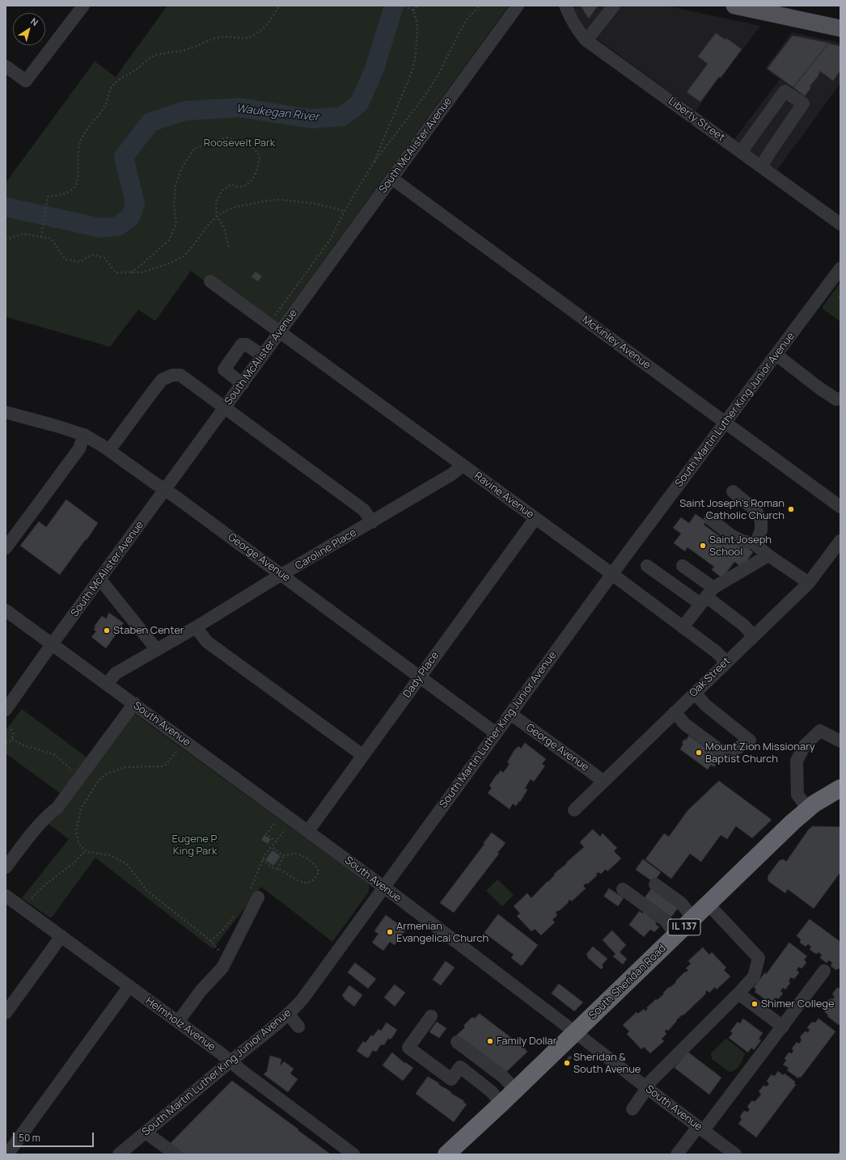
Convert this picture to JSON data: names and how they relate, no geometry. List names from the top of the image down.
{
  "streets": {
    "highway": ["IL 137", "South Sheridan Road"],
    "street": [
      "Liberty Street",
      "South McAlister Avenue",
      "McKinley Avenue",
      "South Martin Luther King Junior Avenue",
      "Ravine Avenue",
      "Caroline Place",
      "George Avenue",
      "Dady Place",
      "Oak Street",
      "South Avenue",
      "Helmholz Avenue"
    ]
  },
  "crossings": [
    ["South McAlister Avenue", "McKinley Avenue"],
    ["South McAlister Avenue", "Ravine Avenue"],
    ["South McAlister Avenue", "George Avenue"],
    ["South McAlister Avenue", "South Avenue"],
    ["McKinley Avenue", "South Martin Luther King Junior Avenue"],
    ["South Martin Luther King Junior Avenue", "Ravine Avenue"],
    ["South Martin Luther King Junior Avenue", "George Avenue"],
    ["South Martin Luther King Junior Avenue", "South Avenue"],
    ["South Martin Luther King Junior Avenue", "Helmholz Avenue"],
    ["Ravine Avenue", "Caroline Place"],
    ["Ravine Avenue", "Dady Place"],
    ["Ravine Avenue", "Oak Street"],
    ["Caroline Place", "George Avenue"],
    ["Caroline Place", "South Avenue"],
    ["George Avenue", "Dady Place"],
    ["George Avenue", "Oak Street"],
    ["Dady Place", "South Avenue"],
    ["South Avenue", "South Sheridan Road"]
  ],
  "water": ["Waukegan River"],
  "parks": ["Roosevelt Park", "Eugene P. King Park"],
  "places": [
    "Saint Joseph's Roman Catholic Church",
    "Saint Joseph School",
    "Staben Center",
    "Mount Zion Missionary Baptist Church",
    "Armenian Evangelical Church",
    "Shimer College",
    "Family Dollar",
    "Sheridan & South Avenue"
  ],
  "scale_bar": "50 m",
  "north": "top right"
}
